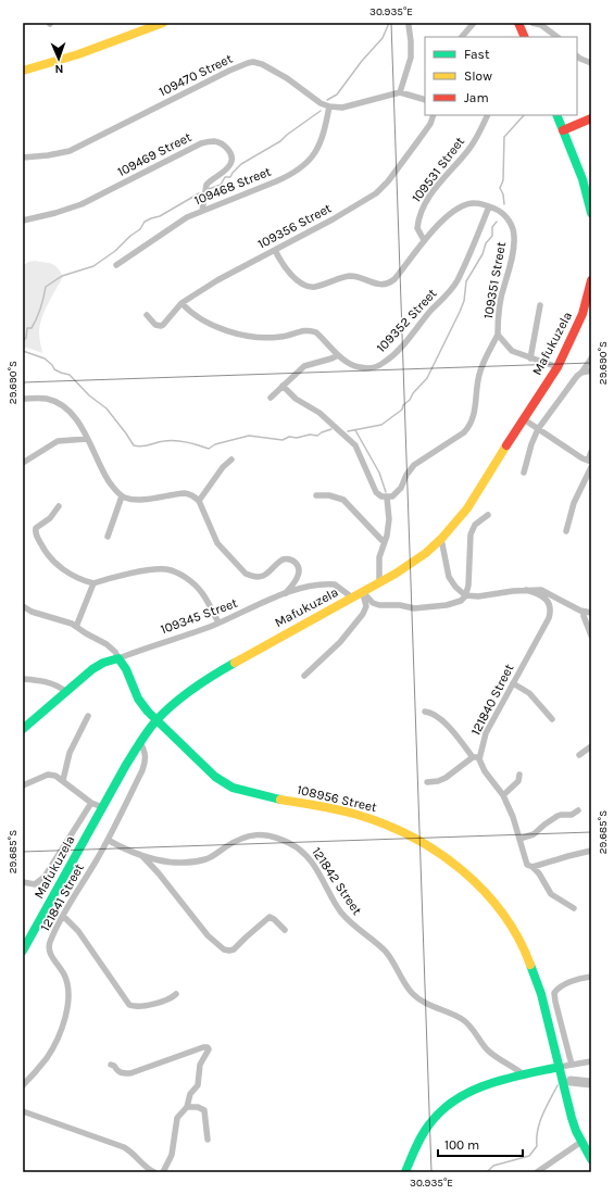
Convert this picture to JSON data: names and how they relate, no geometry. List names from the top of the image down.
{
  "streets": {
    "street": [
      "109470 Street",
      "109469 Street",
      "109531 Street",
      "109468 Street",
      "109356 Street",
      "109351 Street",
      "109352 Street",
      "Mafukuzela",
      "109345 Street",
      "121840 Street",
      "108956 Street",
      "121842 Street",
      "121841 Street"
    ]
  },
  "crossings": [
    ["109470 Street", "109468 Street"],
    ["109469 Street", "109468 Street"],
    ["109531 Street", "109351 Street"],
    ["109356 Street", "109351 Street"],
    ["109356 Street", "109352 Street"],
    ["109351 Street", "109352 Street"],
    ["109351 Street", "Mafukuzela"],
    ["Mafukuzela", "109345 Street"],
    ["Mafukuzela", "108956 Street"],
    ["Mafukuzela", "121841 Street"],
    ["109345 Street", "108956 Street"],
    ["121842 Street", "121841 Street"]
  ],
  "legend": ["Fast", "Slow", "Jam"],
  "scale_bar": "100 m",
  "north": "bottom",
  "coordinates": ["30.935°E", "29.690°S", "29.685°S"]
}
